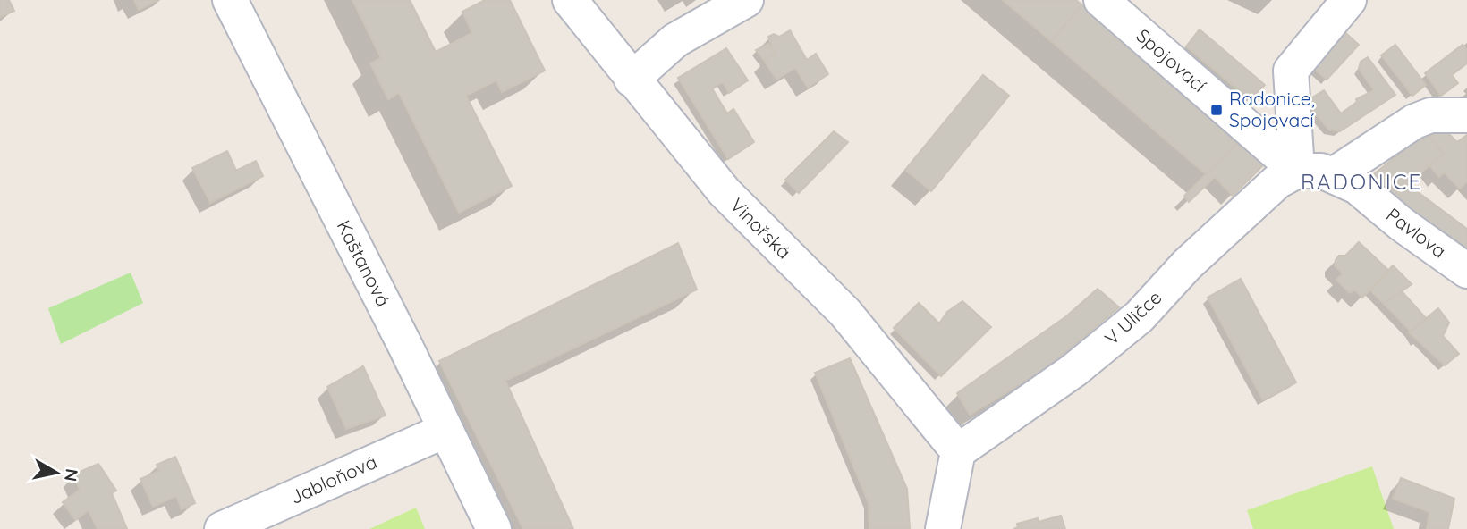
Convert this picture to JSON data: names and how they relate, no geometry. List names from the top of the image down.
{
  "streets": {
    "street": [
      "Spojovací",
      "Vinořská",
      "Pavlova",
      "Kaštanová",
      "V Uličce",
      "Jabloňová"
    ]
  },
  "crossings": [
    ["Spojovací", "Pavlova"],
    ["Spojovací", "V Uličce"],
    ["Vinořská", "V Uličce"],
    ["Pavlova", "V Uličce"],
    ["Kaštanová", "Jabloňová"]
  ],
  "districts": ["RADONICE"],
  "places": {
    "transit": ["Radonice, Spojovací"]
  },
  "north": "right"
}
